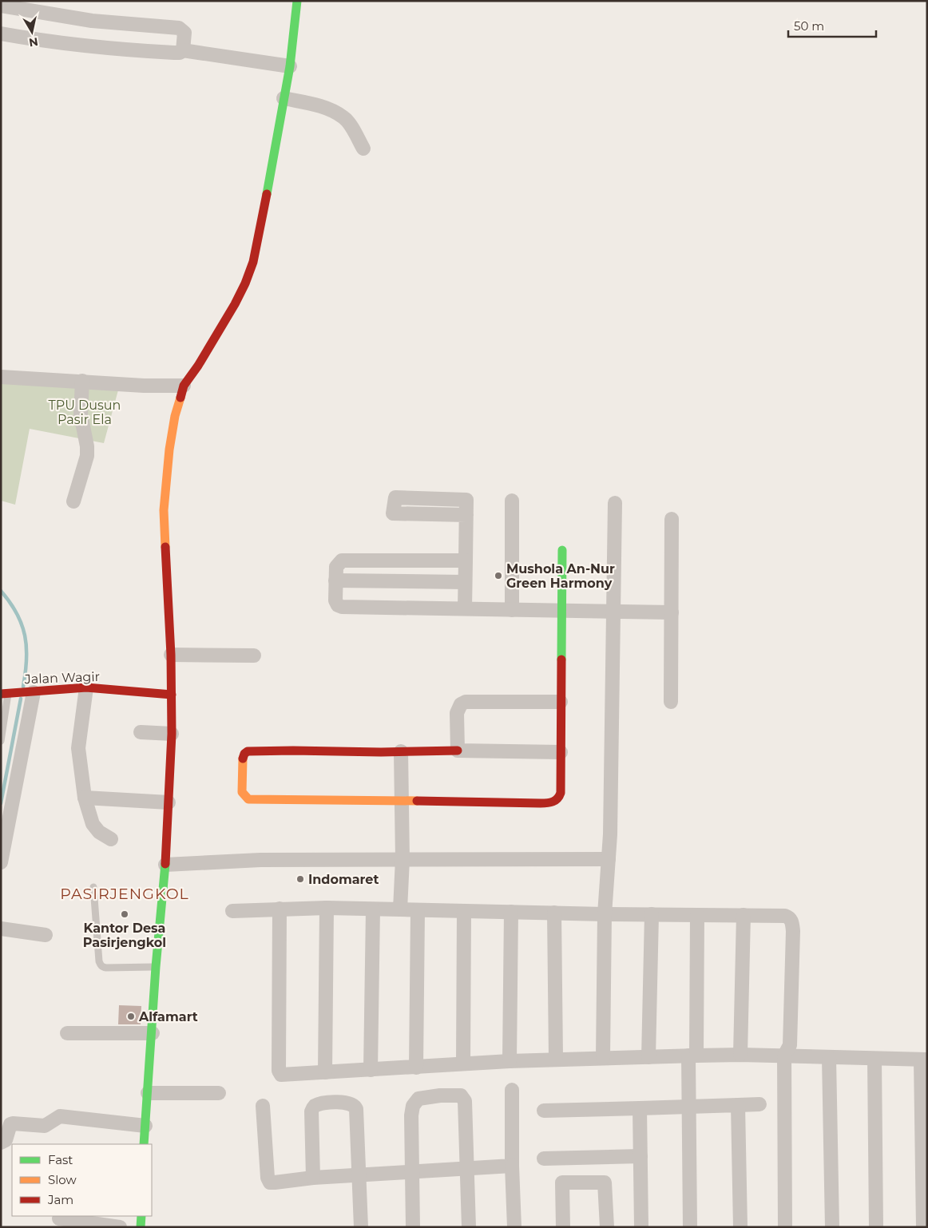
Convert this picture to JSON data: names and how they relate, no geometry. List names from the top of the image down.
{
  "streets": {
    "street": ["Jalan Wagir"]
  },
  "districts": ["PASIRJENGKOL"],
  "parks": ["TPU Dusun Pasir Ela"],
  "places": [
    "Mushola An-Nur Green Harmony",
    "Indomaret",
    "Kantor Desa Pasirjengkol",
    "Alfamart"
  ],
  "legend": ["Fast", "Slow", "Jam"],
  "scale_bar": "50 m",
  "north": "bottom"
}
